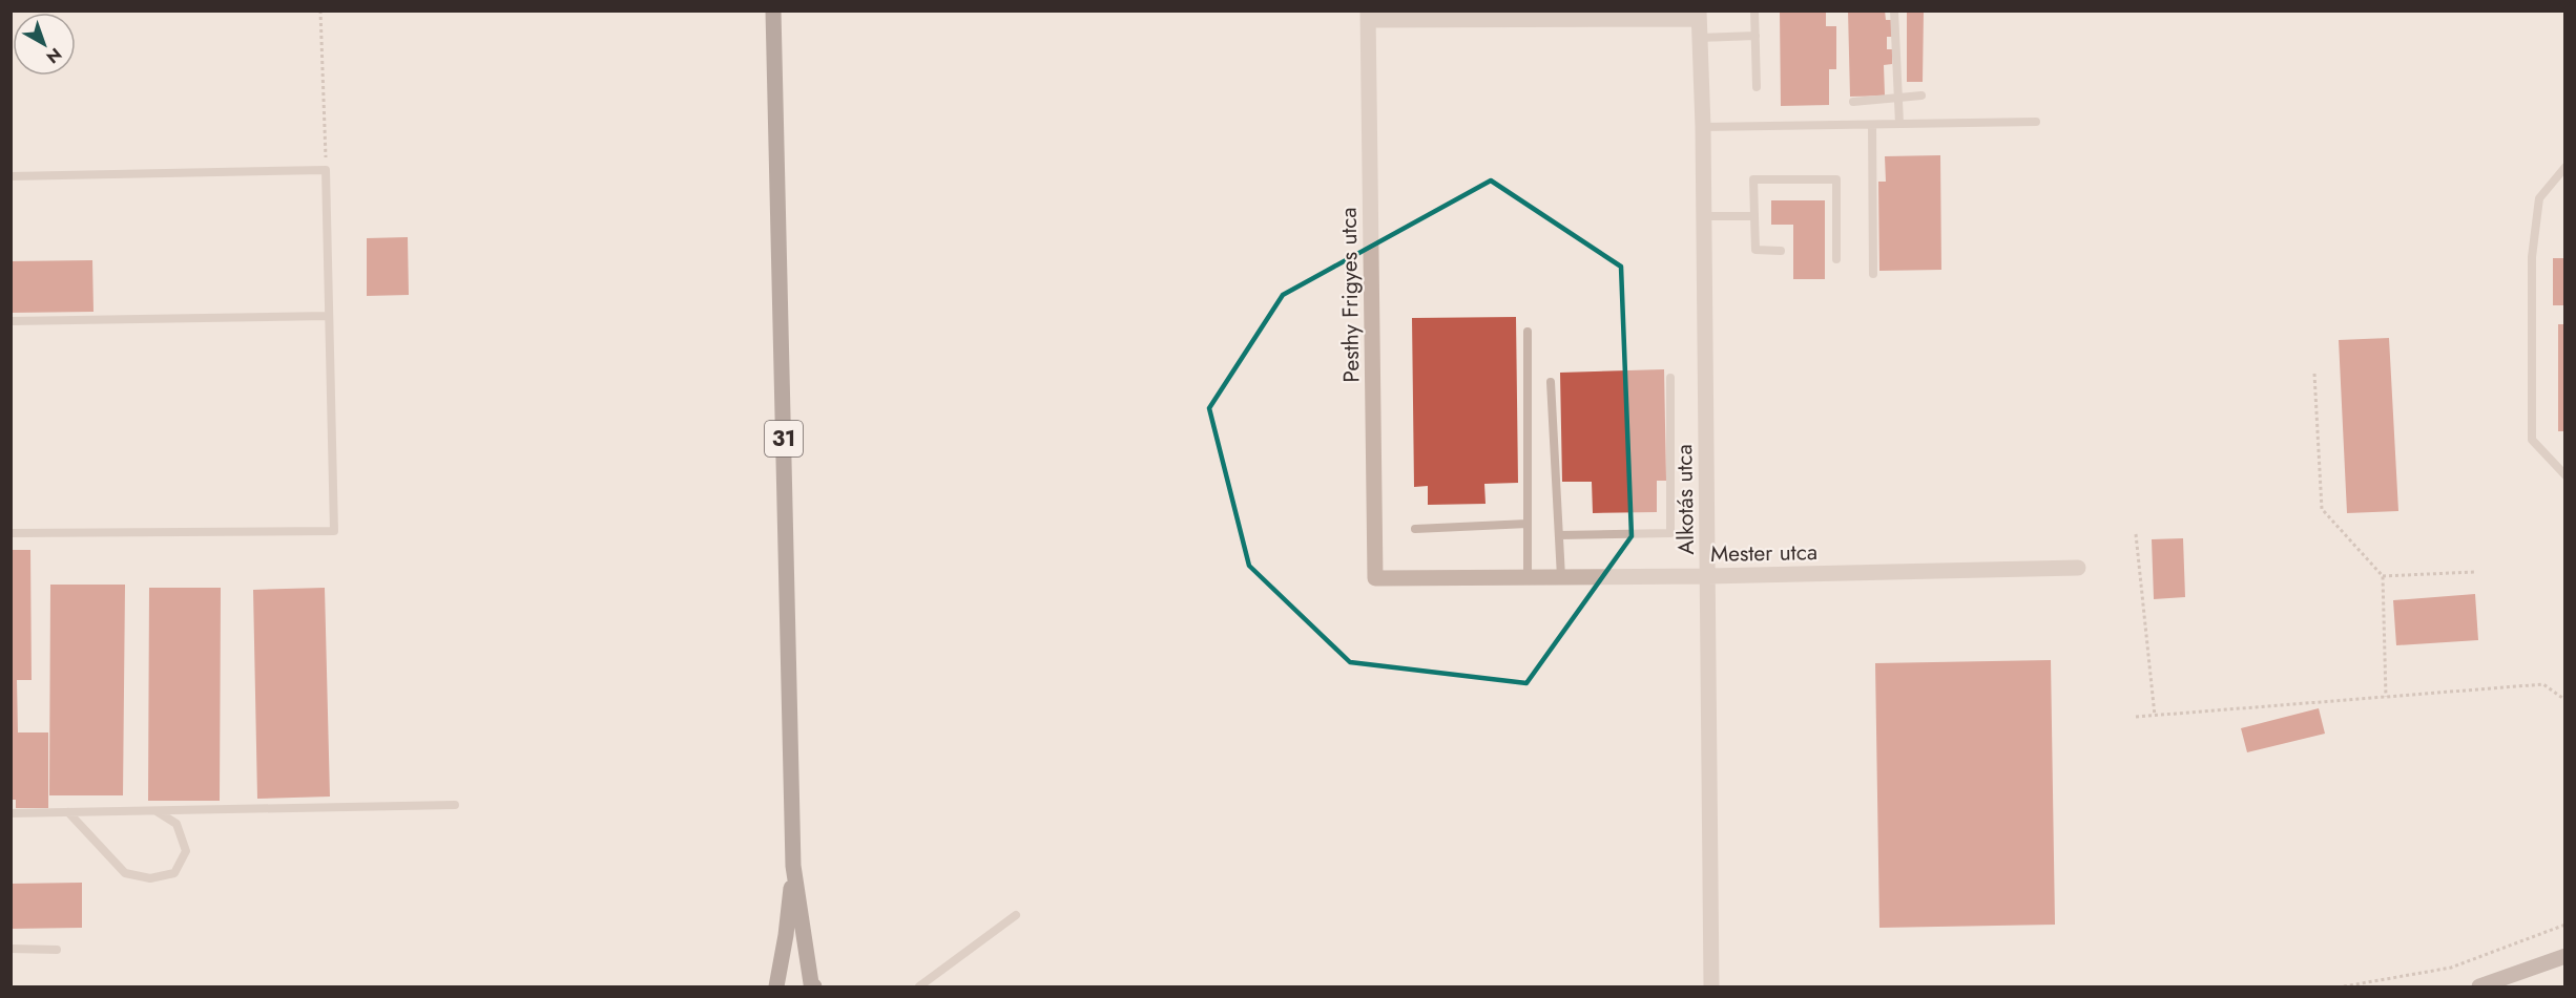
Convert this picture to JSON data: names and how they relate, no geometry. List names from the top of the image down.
{
  "streets": {
    "main road": ["31"],
    "street": ["Pesthy Frigyes utca", "Alkotás utca", "Mester utca"]
  },
  "crossings": [
    ["Pesthy Frigyes utca", "Mester utca"],
    ["Alkotás utca", "Mester utca"]
  ],
  "north": "bottom right"
}
